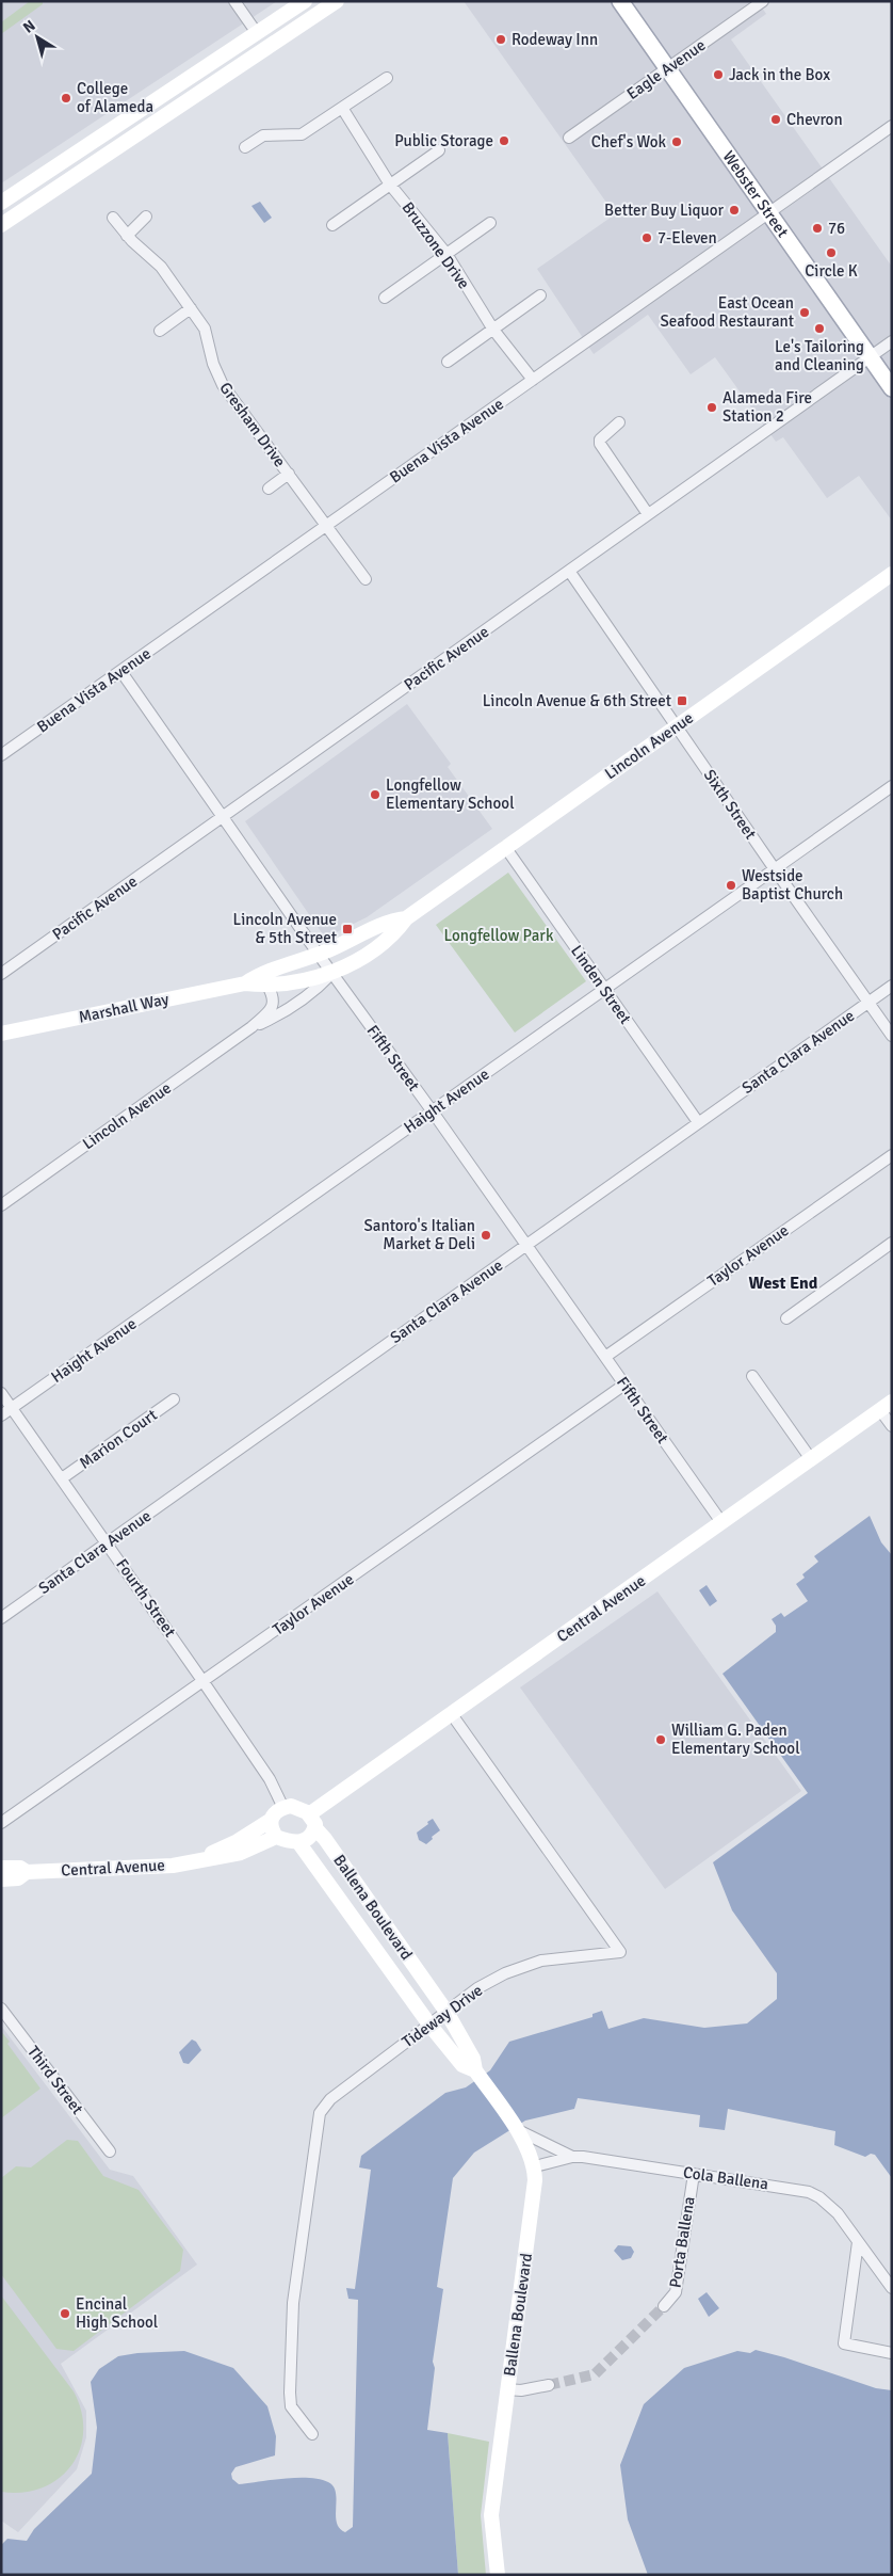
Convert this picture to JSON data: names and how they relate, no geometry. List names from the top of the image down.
{
  "streets": {
    "main road": ["Webster Street"],
    "street": [
      "Eagle Avenue",
      "Bruzzone Drive",
      "Gresham Drive",
      "Buena Vista Avenue",
      "Pacific Avenue",
      "Lincoln Avenue",
      "Sixth Street",
      "Linden Street",
      "Marshall Way",
      "Santa Clara Avenue",
      "Fifth Street",
      "Haight Avenue",
      "Taylor Avenue",
      "Marion Court",
      "Fourth Street",
      "Central Avenue",
      "Ballena Boulevard",
      "Tideway Drive",
      "Third Street",
      "Cola Ballena",
      "Porta Ballena"
    ]
  },
  "crossings": [
    ["Eagle Avenue", "Webster Street"],
    ["Webster Street", "Buena Vista Avenue"],
    ["Webster Street", "Pacific Avenue"],
    ["Bruzzone Drive", "Buena Vista Avenue"],
    ["Gresham Drive", "Buena Vista Avenue"],
    ["Buena Vista Avenue", "Fifth Street"],
    ["Pacific Avenue", "Sixth Street"],
    ["Pacific Avenue", "Fifth Street"],
    ["Lincoln Avenue", "Sixth Street"],
    ["Lincoln Avenue", "Linden Street"],
    ["Lincoln Avenue", "Marshall Way"],
    ["Lincoln Avenue", "Fifth Street"],
    ["Sixth Street", "Santa Clara Avenue"],
    ["Sixth Street", "Haight Avenue"],
    ["Linden Street", "Santa Clara Avenue"],
    ["Linden Street", "Haight Avenue"],
    ["Marshall Way", "Fifth Street"],
    ["Santa Clara Avenue", "Fifth Street"],
    ["Santa Clara Avenue", "Fourth Street"],
    ["Fifth Street", "Haight Avenue"],
    ["Fifth Street", "Taylor Avenue"],
    ["Fifth Street", "Central Avenue"],
    ["Haight Avenue", "Fourth Street"],
    ["Taylor Avenue", "Fourth Street"],
    ["Marion Court", "Fourth Street"],
    ["Fourth Street", "Central Avenue"],
    ["Fourth Street", "Ballena Boulevard"],
    ["Central Avenue", "Ballena Boulevard"],
    ["Central Avenue", "Tideway Drive"],
    ["Ballena Boulevard", "Tideway Drive"],
    ["Ballena Boulevard", "Cola Ballena"],
    ["Cola Ballena", "Porta Ballena"]
  ],
  "districts": ["West End"],
  "parks": ["Longfellow Park"],
  "places": {
    "other": [
      "Rodeway Inn",
      "Jack in the Box",
      "College of Alameda",
      "Chevron",
      "Public Storage",
      "Chef's Wok",
      "Better Buy Liquor",
      "76",
      "7-Eleven",
      "Circle K",
      "East Ocean Seafood Restaurant",
      "Le's Tailoring and Cleaning",
      "Alameda Fire Station 2",
      "Longfellow Elementary School",
      "Westside Baptist Church",
      "Santoro's Italian Market & Deli",
      "William G. Paden Elementary School",
      "Encinal High School"
    ],
    "transit": ["Lincoln Avenue & 6th Street", "Lincoln Avenue & 5th Street"]
  },
  "north": "top left"
}
